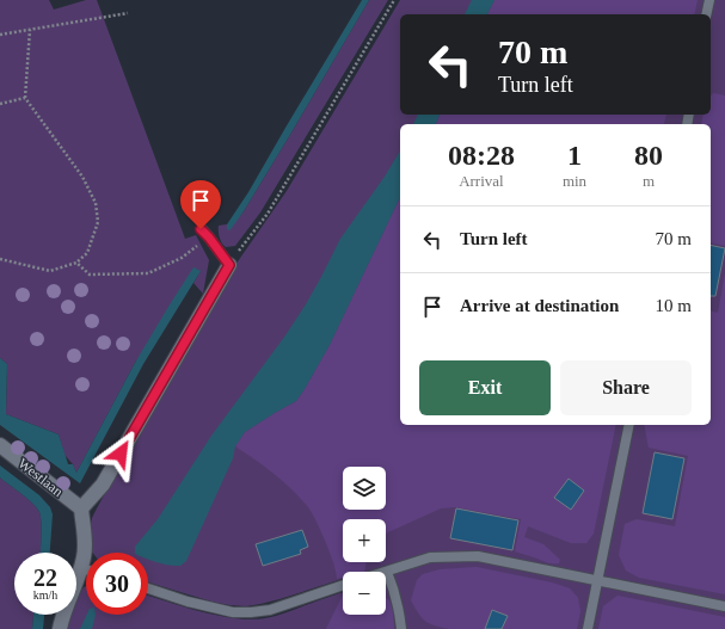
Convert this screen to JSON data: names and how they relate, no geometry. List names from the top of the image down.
{
  "streets": {
    "street": ["Westlaan"]
  },
  "page": {
    "turn": ["70 m", "Turn left"],
    "eta": [
      "08:28",
      "Arrival",
      "1",
      "min",
      "80",
      "m"
    ],
    "list": [
      {
        "name": "Turn left",
        "value": "70 m"
      },
      {
        "name": "Arrive at destination",
        "value": "10 m"
      }
    ],
    "buttons": ["Exit", "Share"],
    "map_buttons": ["+", "−"],
    "speed": "22 km/h",
    "limit": "30"
  }
}
